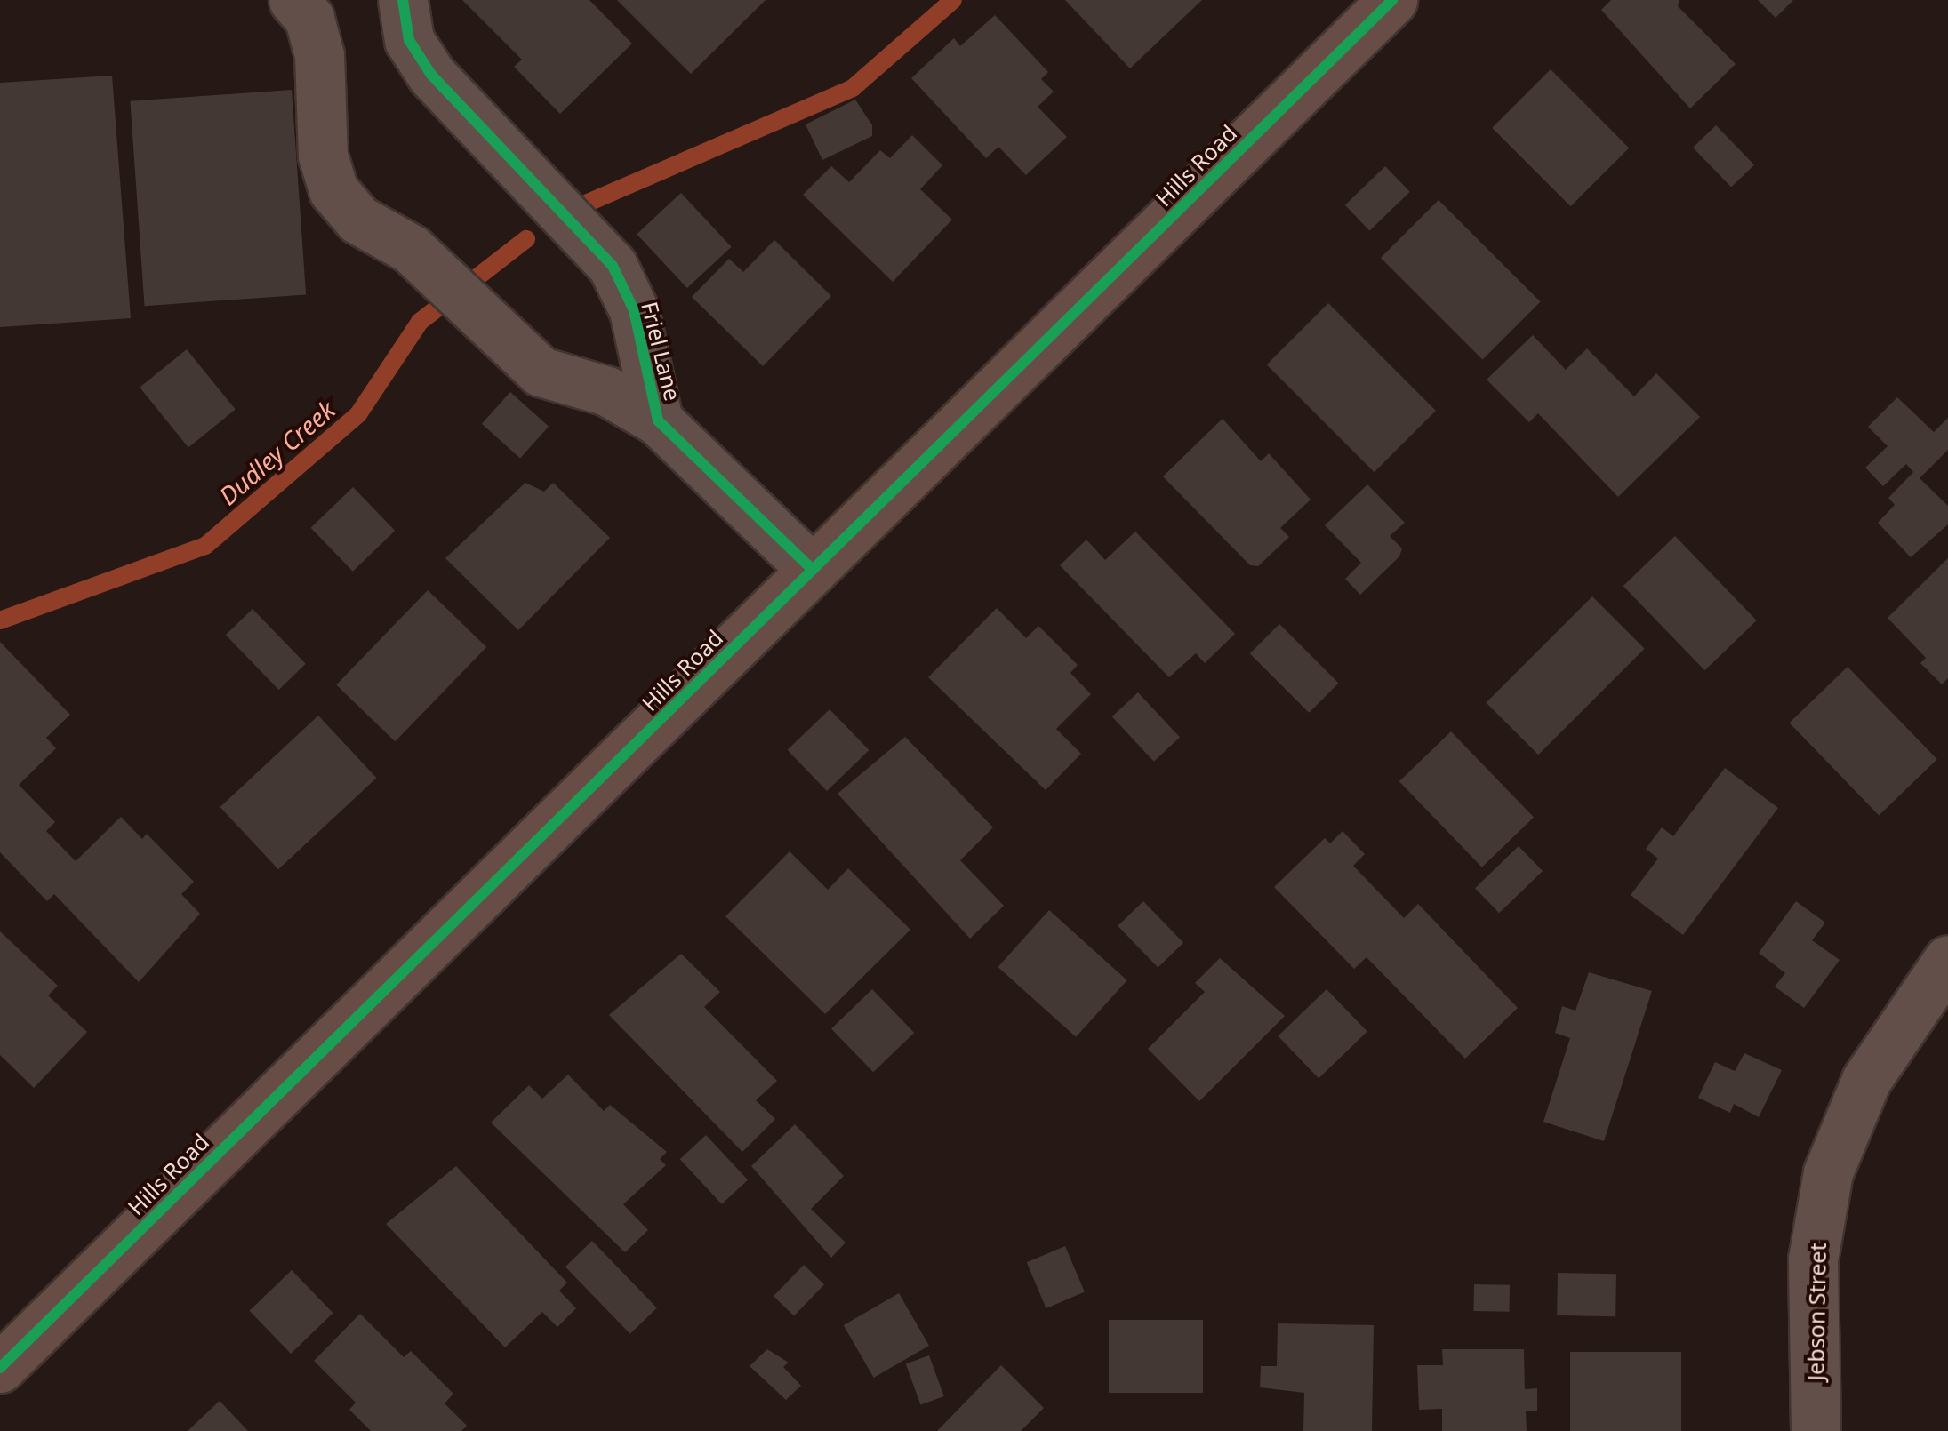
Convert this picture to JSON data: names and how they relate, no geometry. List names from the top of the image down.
{
  "streets": {
    "main road": ["Hills Road"],
    "street": ["Friel Lane", "Jebson Street"]
  },
  "crossings": [
    ["Hills Road", "Friel Lane"]
  ],
  "water": ["Dudley Creek"]
}
